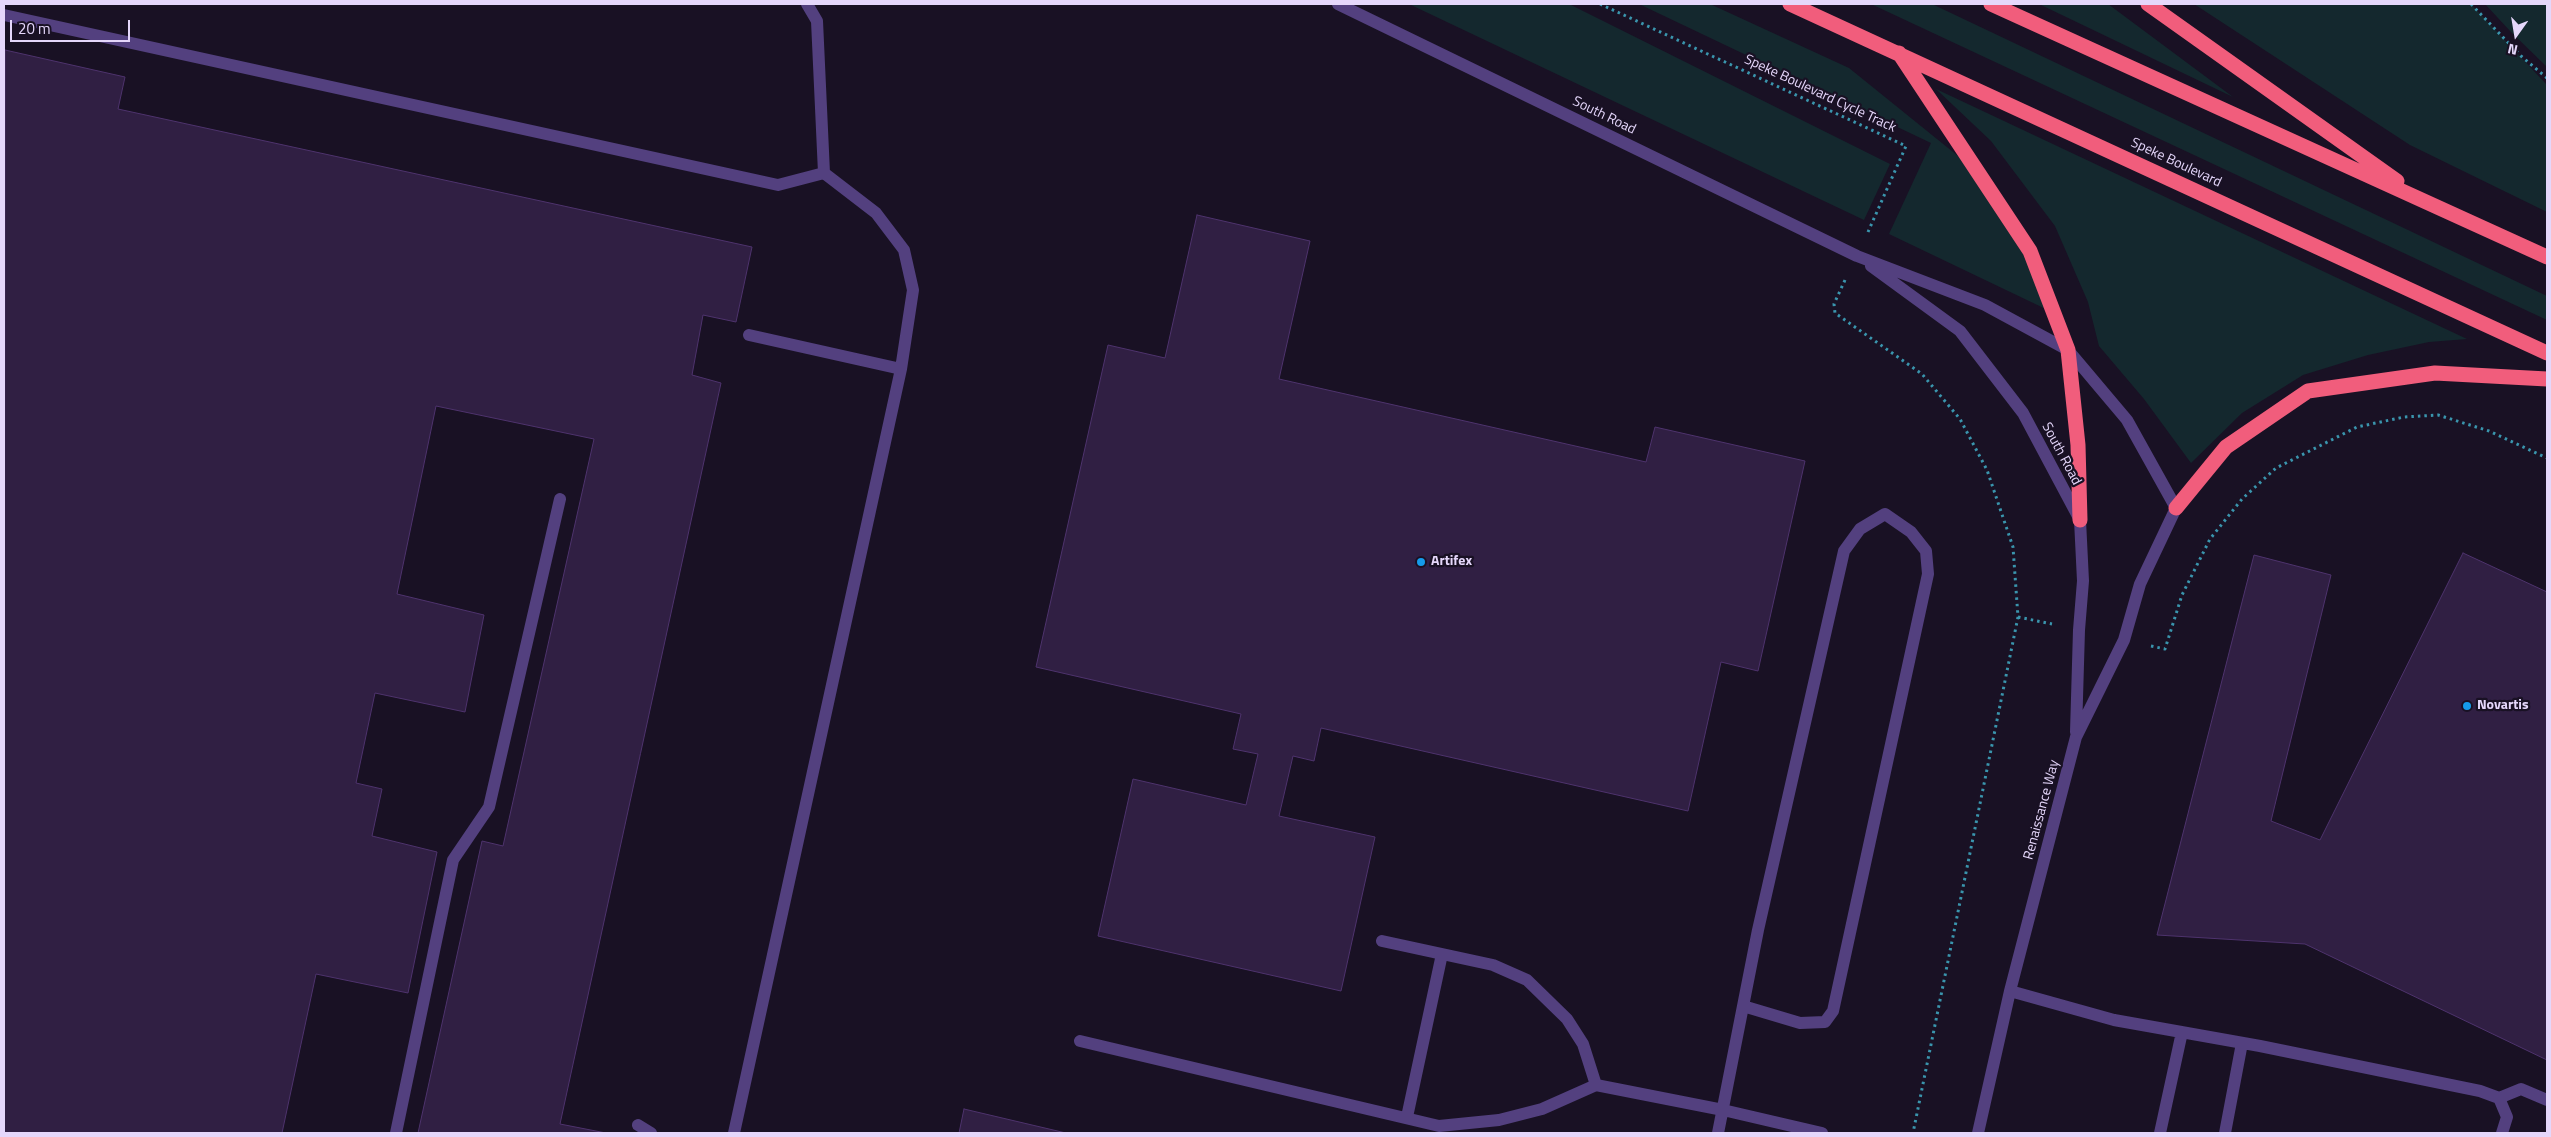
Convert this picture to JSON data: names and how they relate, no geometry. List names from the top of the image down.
{
  "streets": {
    "highway": ["Speke Boulevard"],
    "street": ["South Road", "Renaissance Way"],
    "path": ["Speke Boulevard Cycle Track"]
  },
  "crossings": [
    ["Speke Boulevard Cycle Track", "South Road"],
    ["South Road", "Renaissance Way"]
  ],
  "places": ["Artifex", "Novartis"],
  "scale_bar": "20 m",
  "north": "bottom"
}
